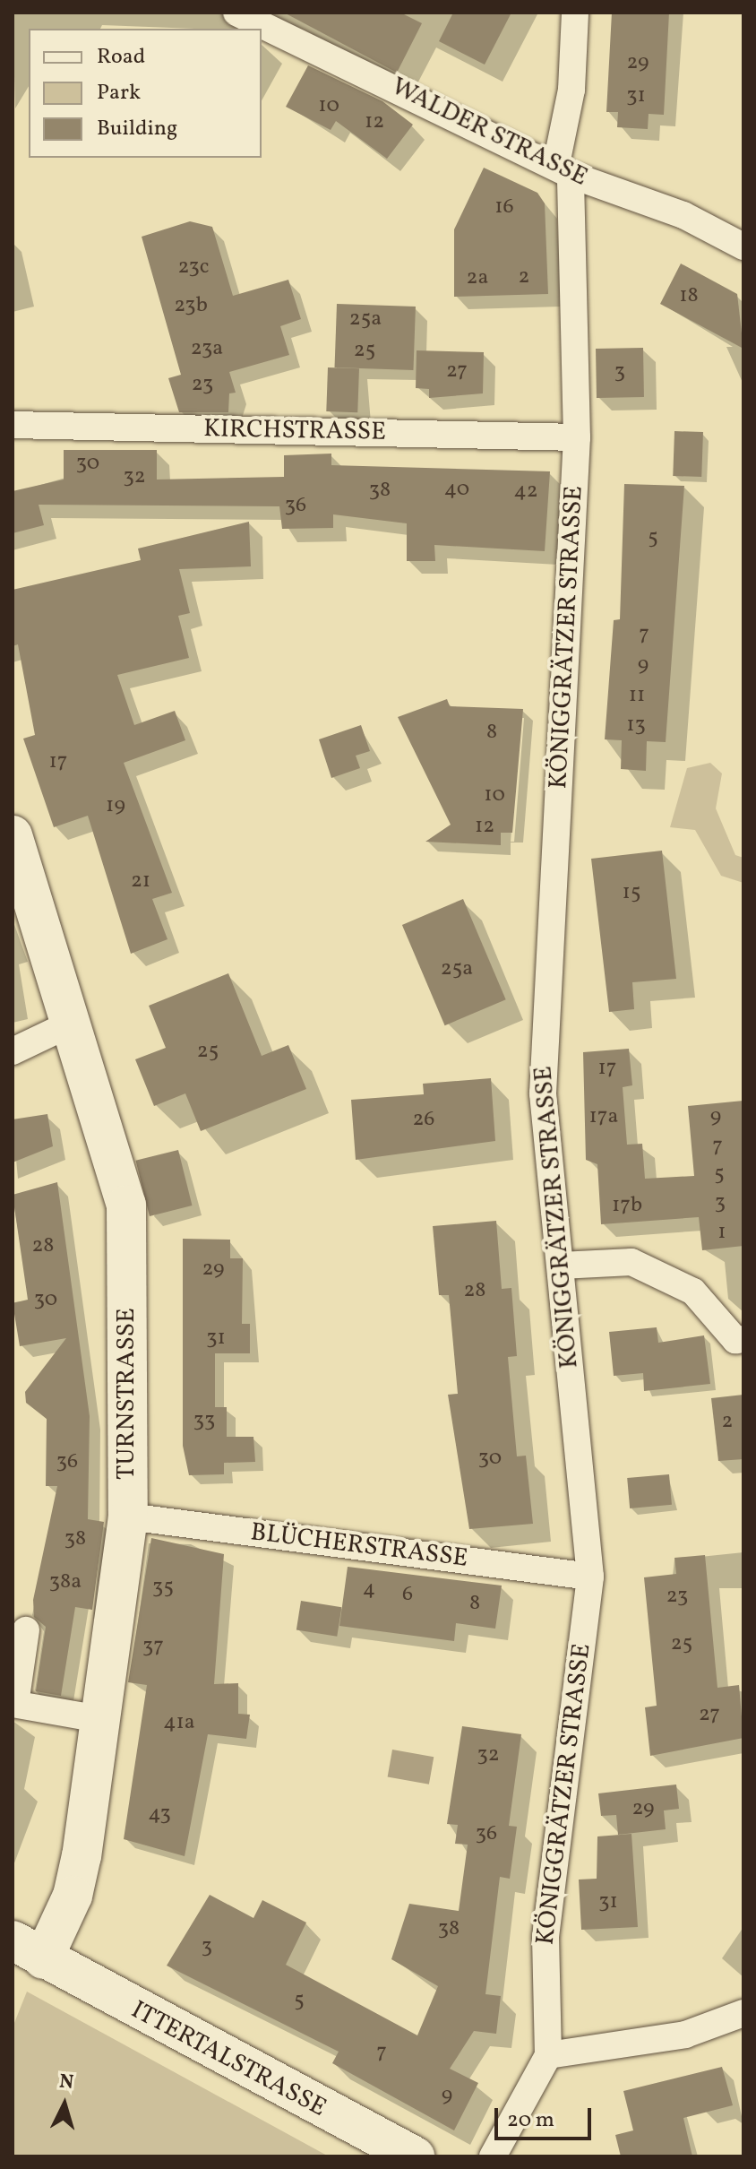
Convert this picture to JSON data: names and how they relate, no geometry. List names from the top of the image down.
{
  "streets": {
    "main road": ["TURNSTRASSE", "ITTERTALSTRASSE"],
    "street": [
      "WALDER STRASSE",
      "KIRCHSTRASSE",
      "KÖNIGGRÄTZER STRASSE",
      "BLÜCHERSTRASSE"
    ]
  },
  "crossings": [
    ["WALDER STRASSE", "KÖNIGGRÄTZER STRASSE"],
    ["KIRCHSTRASSE", "KÖNIGGRÄTZER STRASSE"],
    ["KÖNIGGRÄTZER STRASSE", "BLÜCHERSTRASSE"],
    ["TURNSTRASSE", "BLÜCHERSTRASSE"],
    ["TURNSTRASSE", "ITTERTALSTRASSE"]
  ],
  "house_numbers": [
    "29",
    "31",
    "10",
    "12",
    "16",
    "23c",
    "2",
    "2a",
    "18",
    "23b",
    "25a",
    "23a",
    "25",
    "27",
    "3",
    "23",
    "30",
    "32",
    "40",
    "38",
    "42",
    "36",
    "5",
    "7",
    "9",
    "11",
    "13",
    "8",
    "17",
    "10",
    "19",
    "12",
    "21",
    "15",
    "25a",
    "25",
    "17",
    "17a",
    "9",
    "26",
    "7",
    "5",
    "3",
    "17b",
    "1",
    "28",
    "29",
    "28",
    "30",
    "31",
    "33",
    "2",
    "30",
    "36",
    "38",
    "38a",
    "35",
    "4",
    "6",
    "23",
    "8",
    "25",
    "37",
    "27",
    "41a",
    "32",
    "29",
    "43",
    "36",
    "31",
    "38",
    "3",
    "5",
    "7",
    "9"
  ],
  "legend": ["Road", "Park", "Building"],
  "scale_bar": "20 m",
  "north": "top"
}
